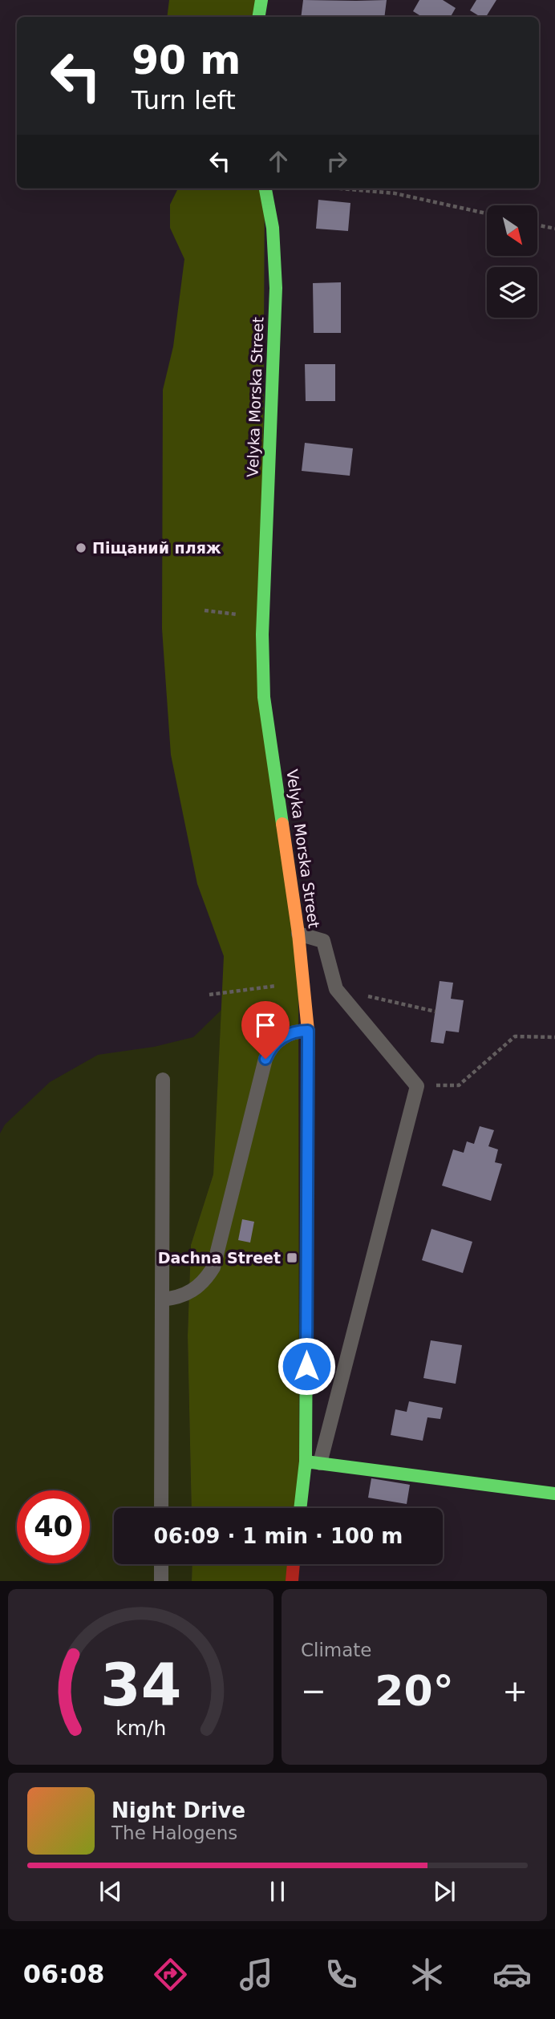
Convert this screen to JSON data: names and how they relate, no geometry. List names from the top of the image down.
{
  "streets": {
    "street": ["Velyka Morska Street"]
  },
  "places": {
    "other": ["Піщаний пляж"],
    "transit": ["Dachna Street"]
  },
  "north": "bottom right",
  "page": {
    "turn": ["90 m", "Turn left"],
    "limit": "40",
    "trip": "06:09 · 1 min · 100 m",
    "tile": "Climate",
    "heat": ["−", "20°", "+"],
    "song": ["Night Drive", "The Halogens"],
    "tabs": "06:08",
    "gauge": ["34", "km/h"]
  }
}
